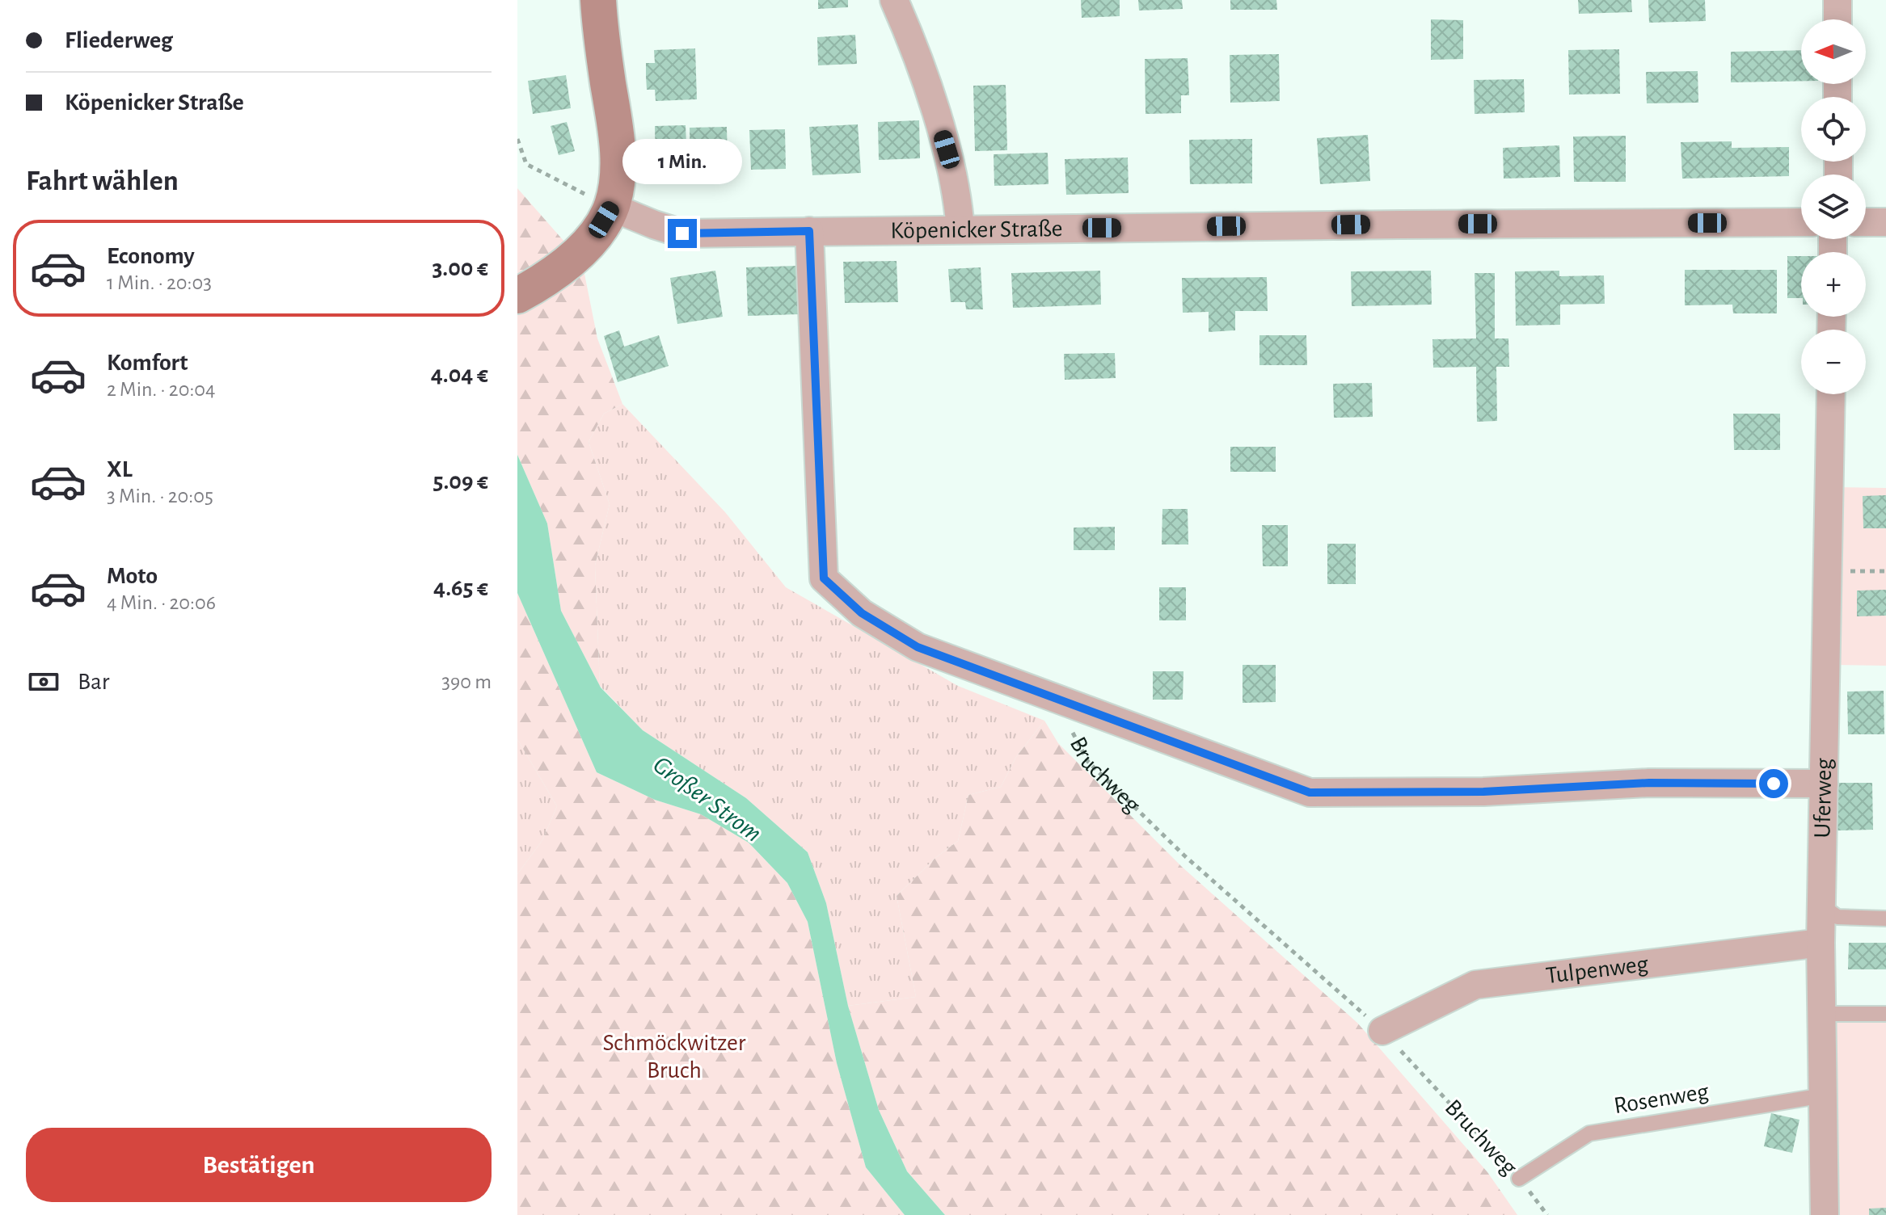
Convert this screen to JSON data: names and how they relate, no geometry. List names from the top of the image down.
{
  "streets": {
    "street": ["Köpenicker Straße", "Uferweg", "Tulpenweg"],
    "lane": ["Rosenweg"],
    "path": ["Bruchweg"]
  },
  "crossings": [
    ["Bruchweg", "Tulpenweg"],
    ["Bruchweg", "Rosenweg"],
    ["Uferweg", "Tulpenweg"],
    ["Uferweg", "Rosenweg"]
  ],
  "water": ["Großer Strom"],
  "parks": ["Schmöckwitzer Bruch"],
  "north": "left",
  "page": {
    "banner": ["Fliederweg", "Köpenicker Straße"],
    "map_buttons": ["+", "−"],
    "bubble": "1 Min.",
    "heading": "Fahrt wählen",
    "list": [
      {
        "name": "Economy",
        "note": "1 Min. · 20:03",
        "value": "3.00 €"
      },
      {
        "name": "Komfort",
        "note": "2 Min. · 20:04",
        "value": "4.04 €"
      },
      {
        "name": "XL",
        "note": "3 Min. · 20:05",
        "value": "5.09 €"
      },
      {
        "name": "Moto",
        "note": "4 Min. · 20:06",
        "value": "4.65 €"
      }
    ],
    "pay": ["Bar", "390 m"],
    "buttons": "Bestätigen"
  }
}
